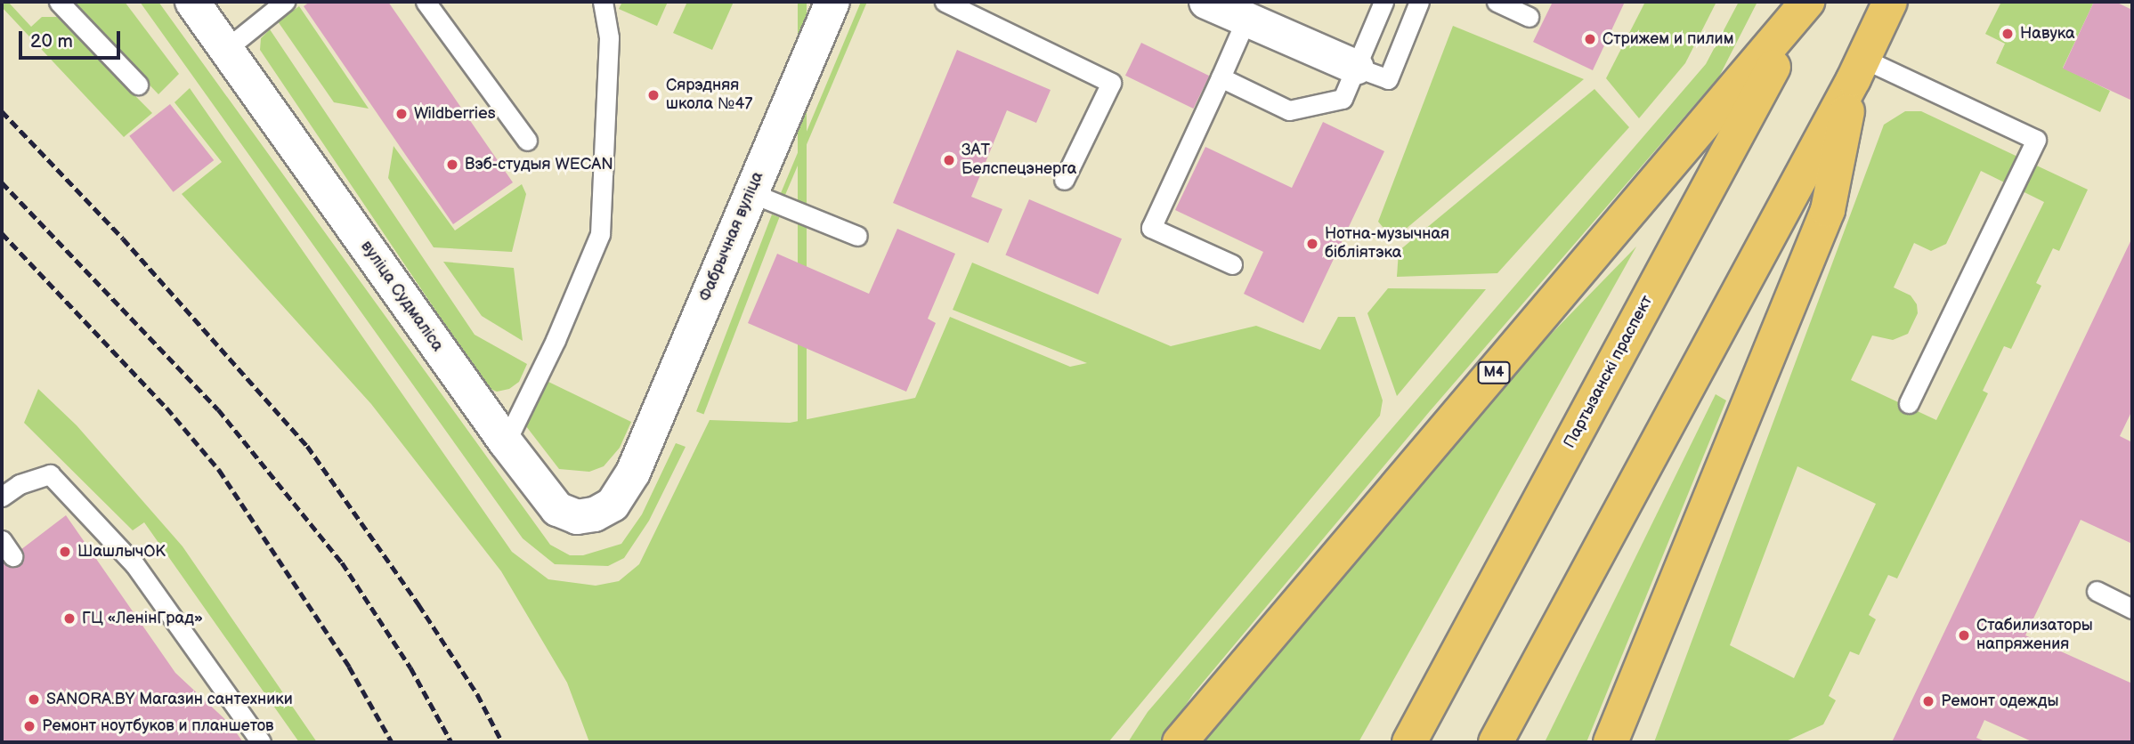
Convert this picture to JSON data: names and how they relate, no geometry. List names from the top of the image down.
{
  "streets": {
    "main road": ["Партызанскі праспект", "М4"],
    "street": ["Фабрычная вуліца", "вуліца Судмаліса"]
  },
  "crossings": [
    ["Фабрычная вуліца", "вуліца Судмаліса"],
    ["Партызанскі праспект", "М4"]
  ],
  "places": [
    "Навука",
    "Стрижем и пилим",
    "Сярэдняя школа №47",
    "Wildberries",
    "ЗАТ Белспецэнерга",
    "Вэб-студыя WECAN",
    "Нотна-музычная бібліятэка",
    "ШашлычОК",
    "ГЦ «ЛенінГрад»",
    "Стабилизаторы напряжения",
    "SANORA.BY Магазин сантехники",
    "Ремонт одежды",
    "Ремонт ноутбуков и планшетов"
  ],
  "scale_bar": "20 m"
}
